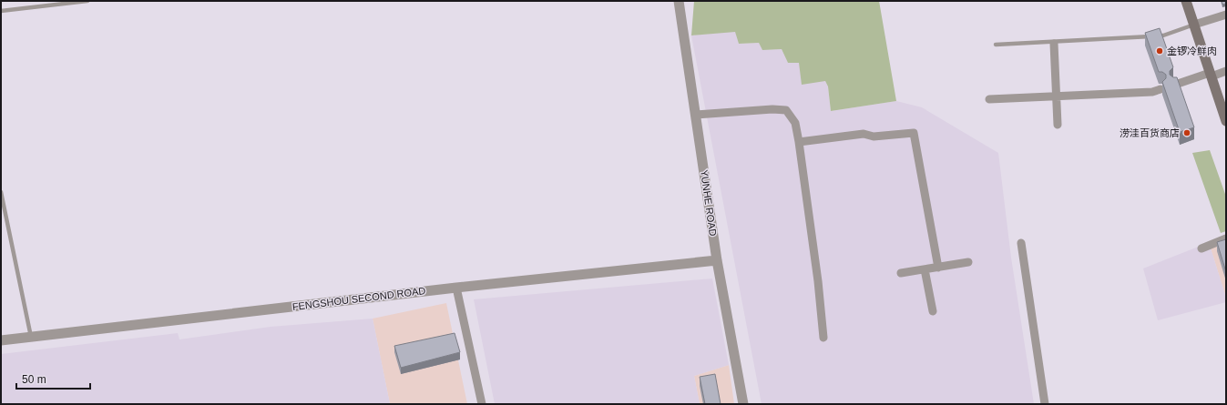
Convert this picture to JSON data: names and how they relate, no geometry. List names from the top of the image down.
{
  "streets": {
    "street": ["YUNHE ROAD", "FENGSHOU SECOND ROAD"]
  },
  "crossings": [
    ["YUNHE ROAD", "FENGSHOU SECOND ROAD"]
  ],
  "places": ["金锣冷鲜肉", "涝洼百货商店"],
  "scale_bar": "50 m"
}
